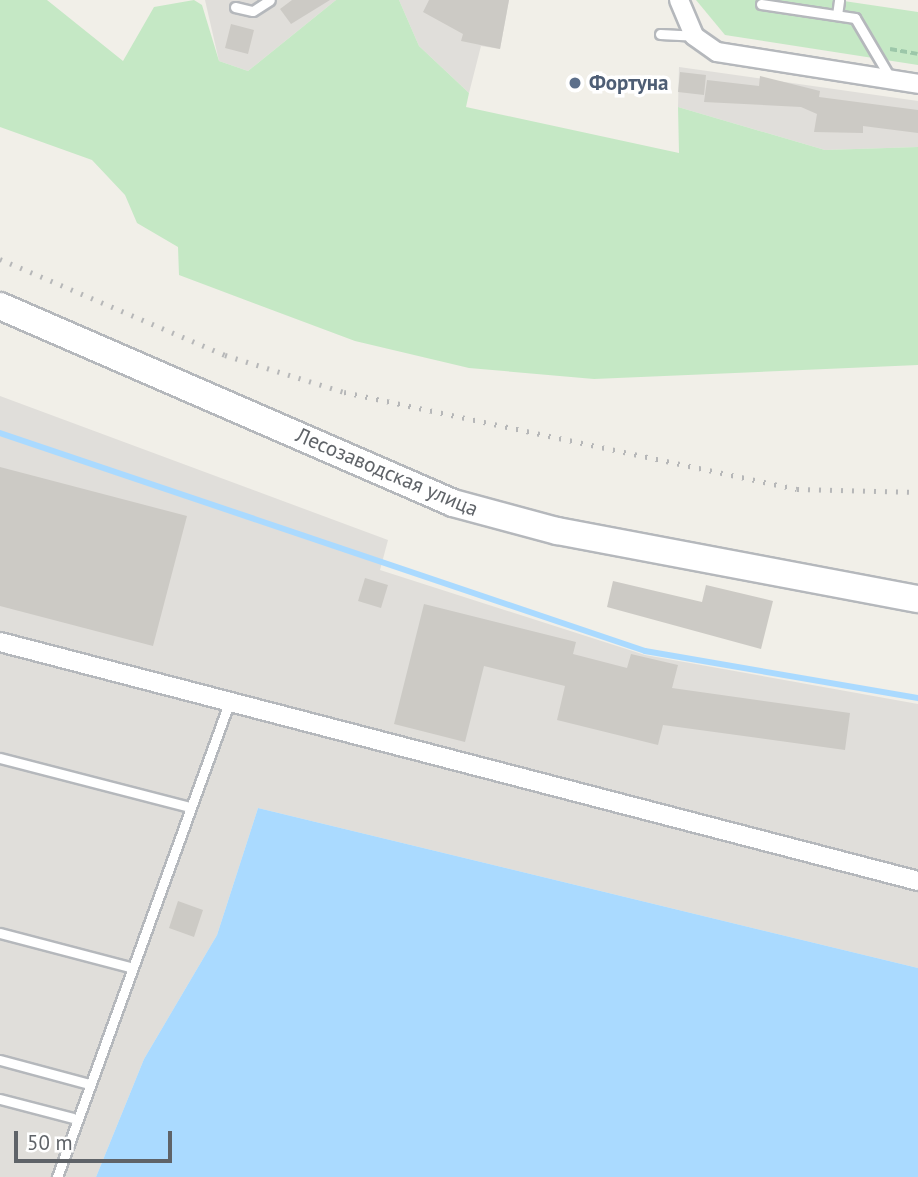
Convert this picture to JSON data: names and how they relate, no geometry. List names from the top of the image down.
{
  "streets": {
    "main road": ["Лесозаводская улица"]
  },
  "places": ["Фортуна"],
  "scale_bar": "50 m"
}
